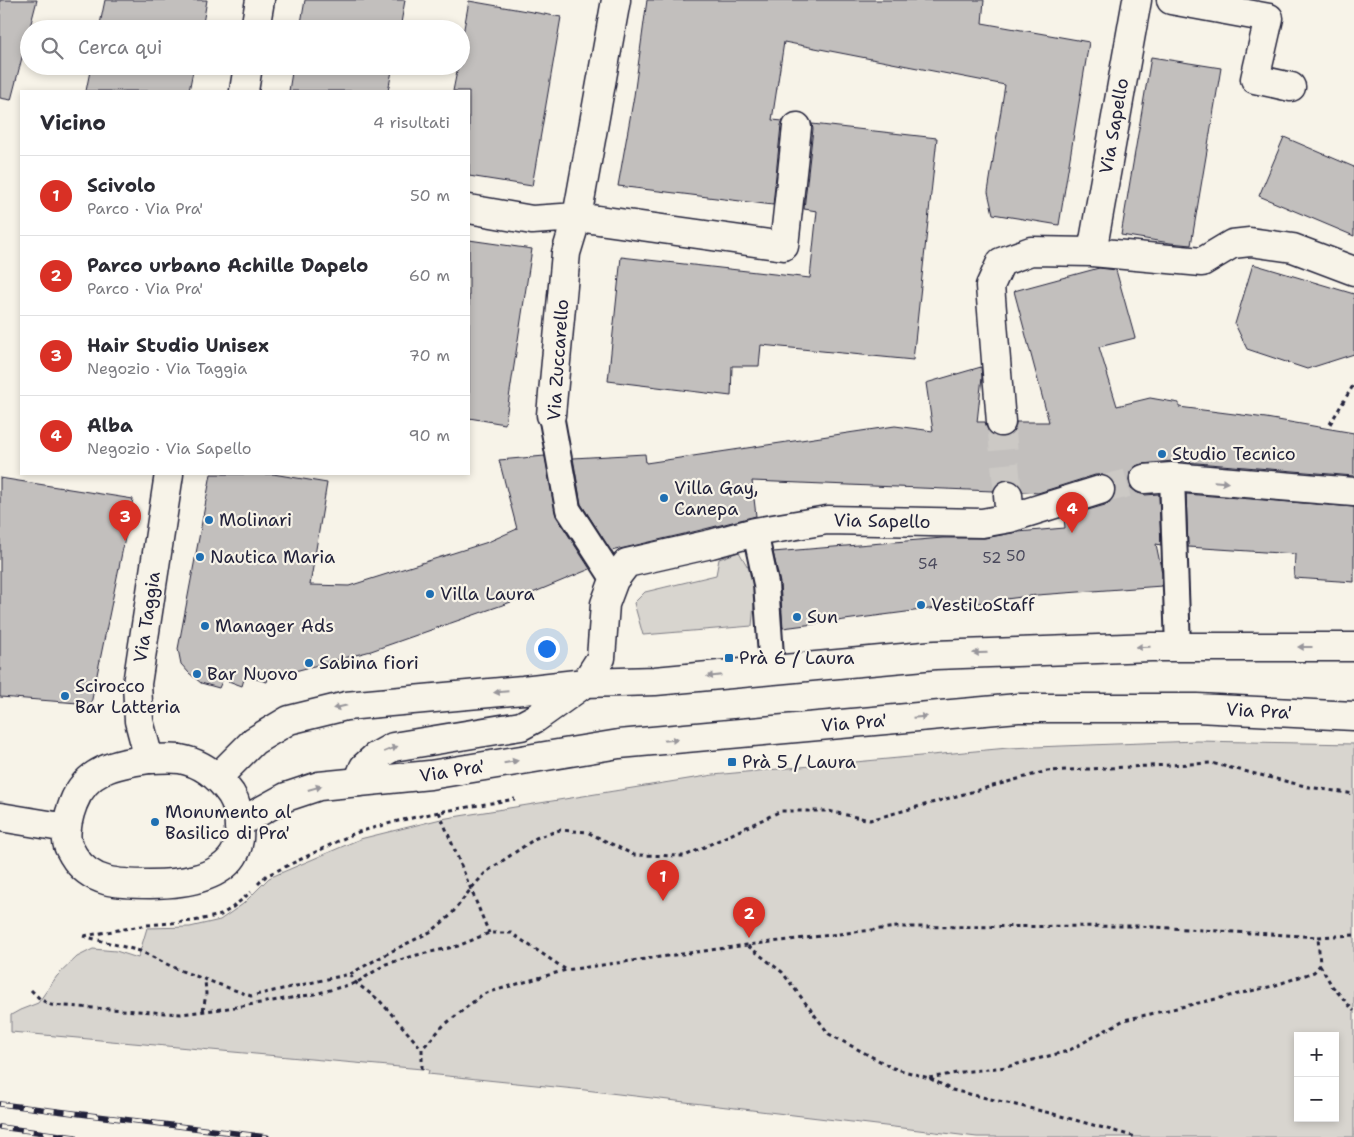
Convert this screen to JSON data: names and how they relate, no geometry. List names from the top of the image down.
{
  "streets": {
    "street": [
      "Via Sapello",
      "Via Zuccarello",
      "Via Taggia",
      "Via Pra'"
    ]
  },
  "crossings": [
    ["Via Sapello", "Via Zuccarello"],
    ["Via Taggia", "Via Pra'"]
  ],
  "places": {
    "other": [
      "Studio Tecnico",
      "Villa Gay, Canepa",
      "Molinari",
      "Nautica Maria",
      "Villa Laura",
      "VestiLoStaff",
      "Sun",
      "Manager Ads",
      "Sabina fiori",
      "Bar Nuovo",
      "Scirocco Bar Latteria",
      "Monumento al Basilico di Pra'"
    ],
    "transit": ["Prà 6 / Laura", "Prà 5 / Laura"]
  },
  "house_numbers": ["50", "52", "54"],
  "page": {
    "search": "Cerca qui",
    "heading": ["Vicino", "4 risultati"],
    "list": [
      {
        "mark": "1",
        "name": "Scivolo",
        "note": "Parco · Via Pra'",
        "value": "50 m"
      },
      {
        "mark": "2",
        "name": "Parco urbano Achille Dapelo",
        "note": "Parco · Via Pra'",
        "value": "60 m"
      },
      {
        "mark": "3",
        "name": "Hair Studio Unisex",
        "note": "Negozio · Via Taggia",
        "value": "70 m"
      },
      {
        "mark": "4",
        "name": "Alba",
        "note": "Negozio · Via Sapello",
        "value": "90 m"
      }
    ],
    "pins": [
      "4",
      "3",
      "1",
      "2"
    ],
    "map_buttons": ["+", "−"]
  }
}
